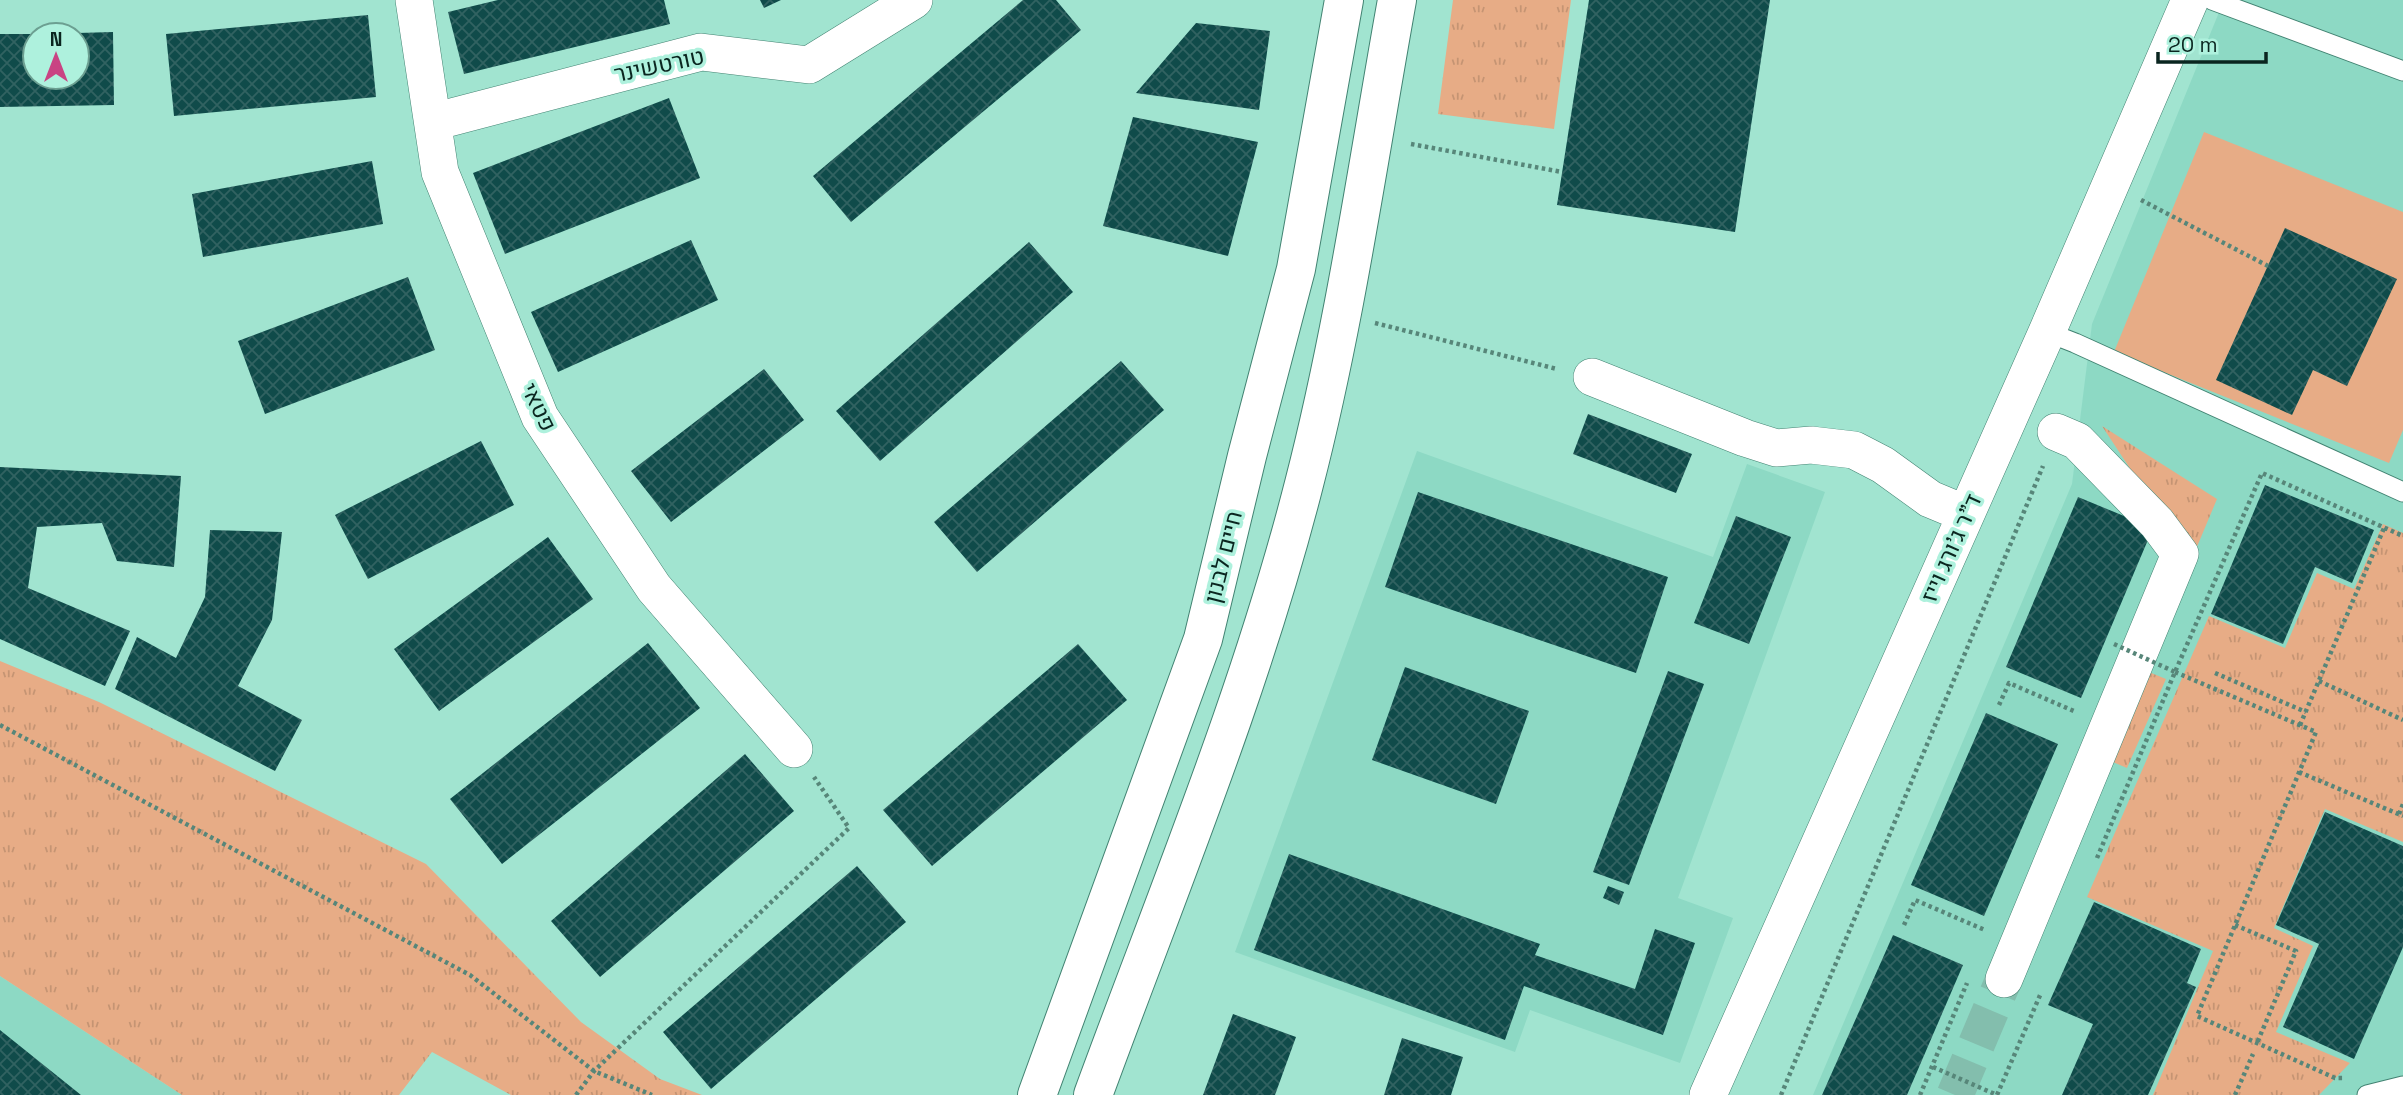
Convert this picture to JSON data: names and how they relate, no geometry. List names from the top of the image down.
{
  "streets": {
    "main road": ["חיים לבנון"],
    "street": ["טורטשינר", "פטאי", "ד\"ר ג'ורג וייז"]
  },
  "crossings": [
    ["טורטשינר", "פטאי"]
  ],
  "scale_bar": "20 m",
  "north": "top"
}
